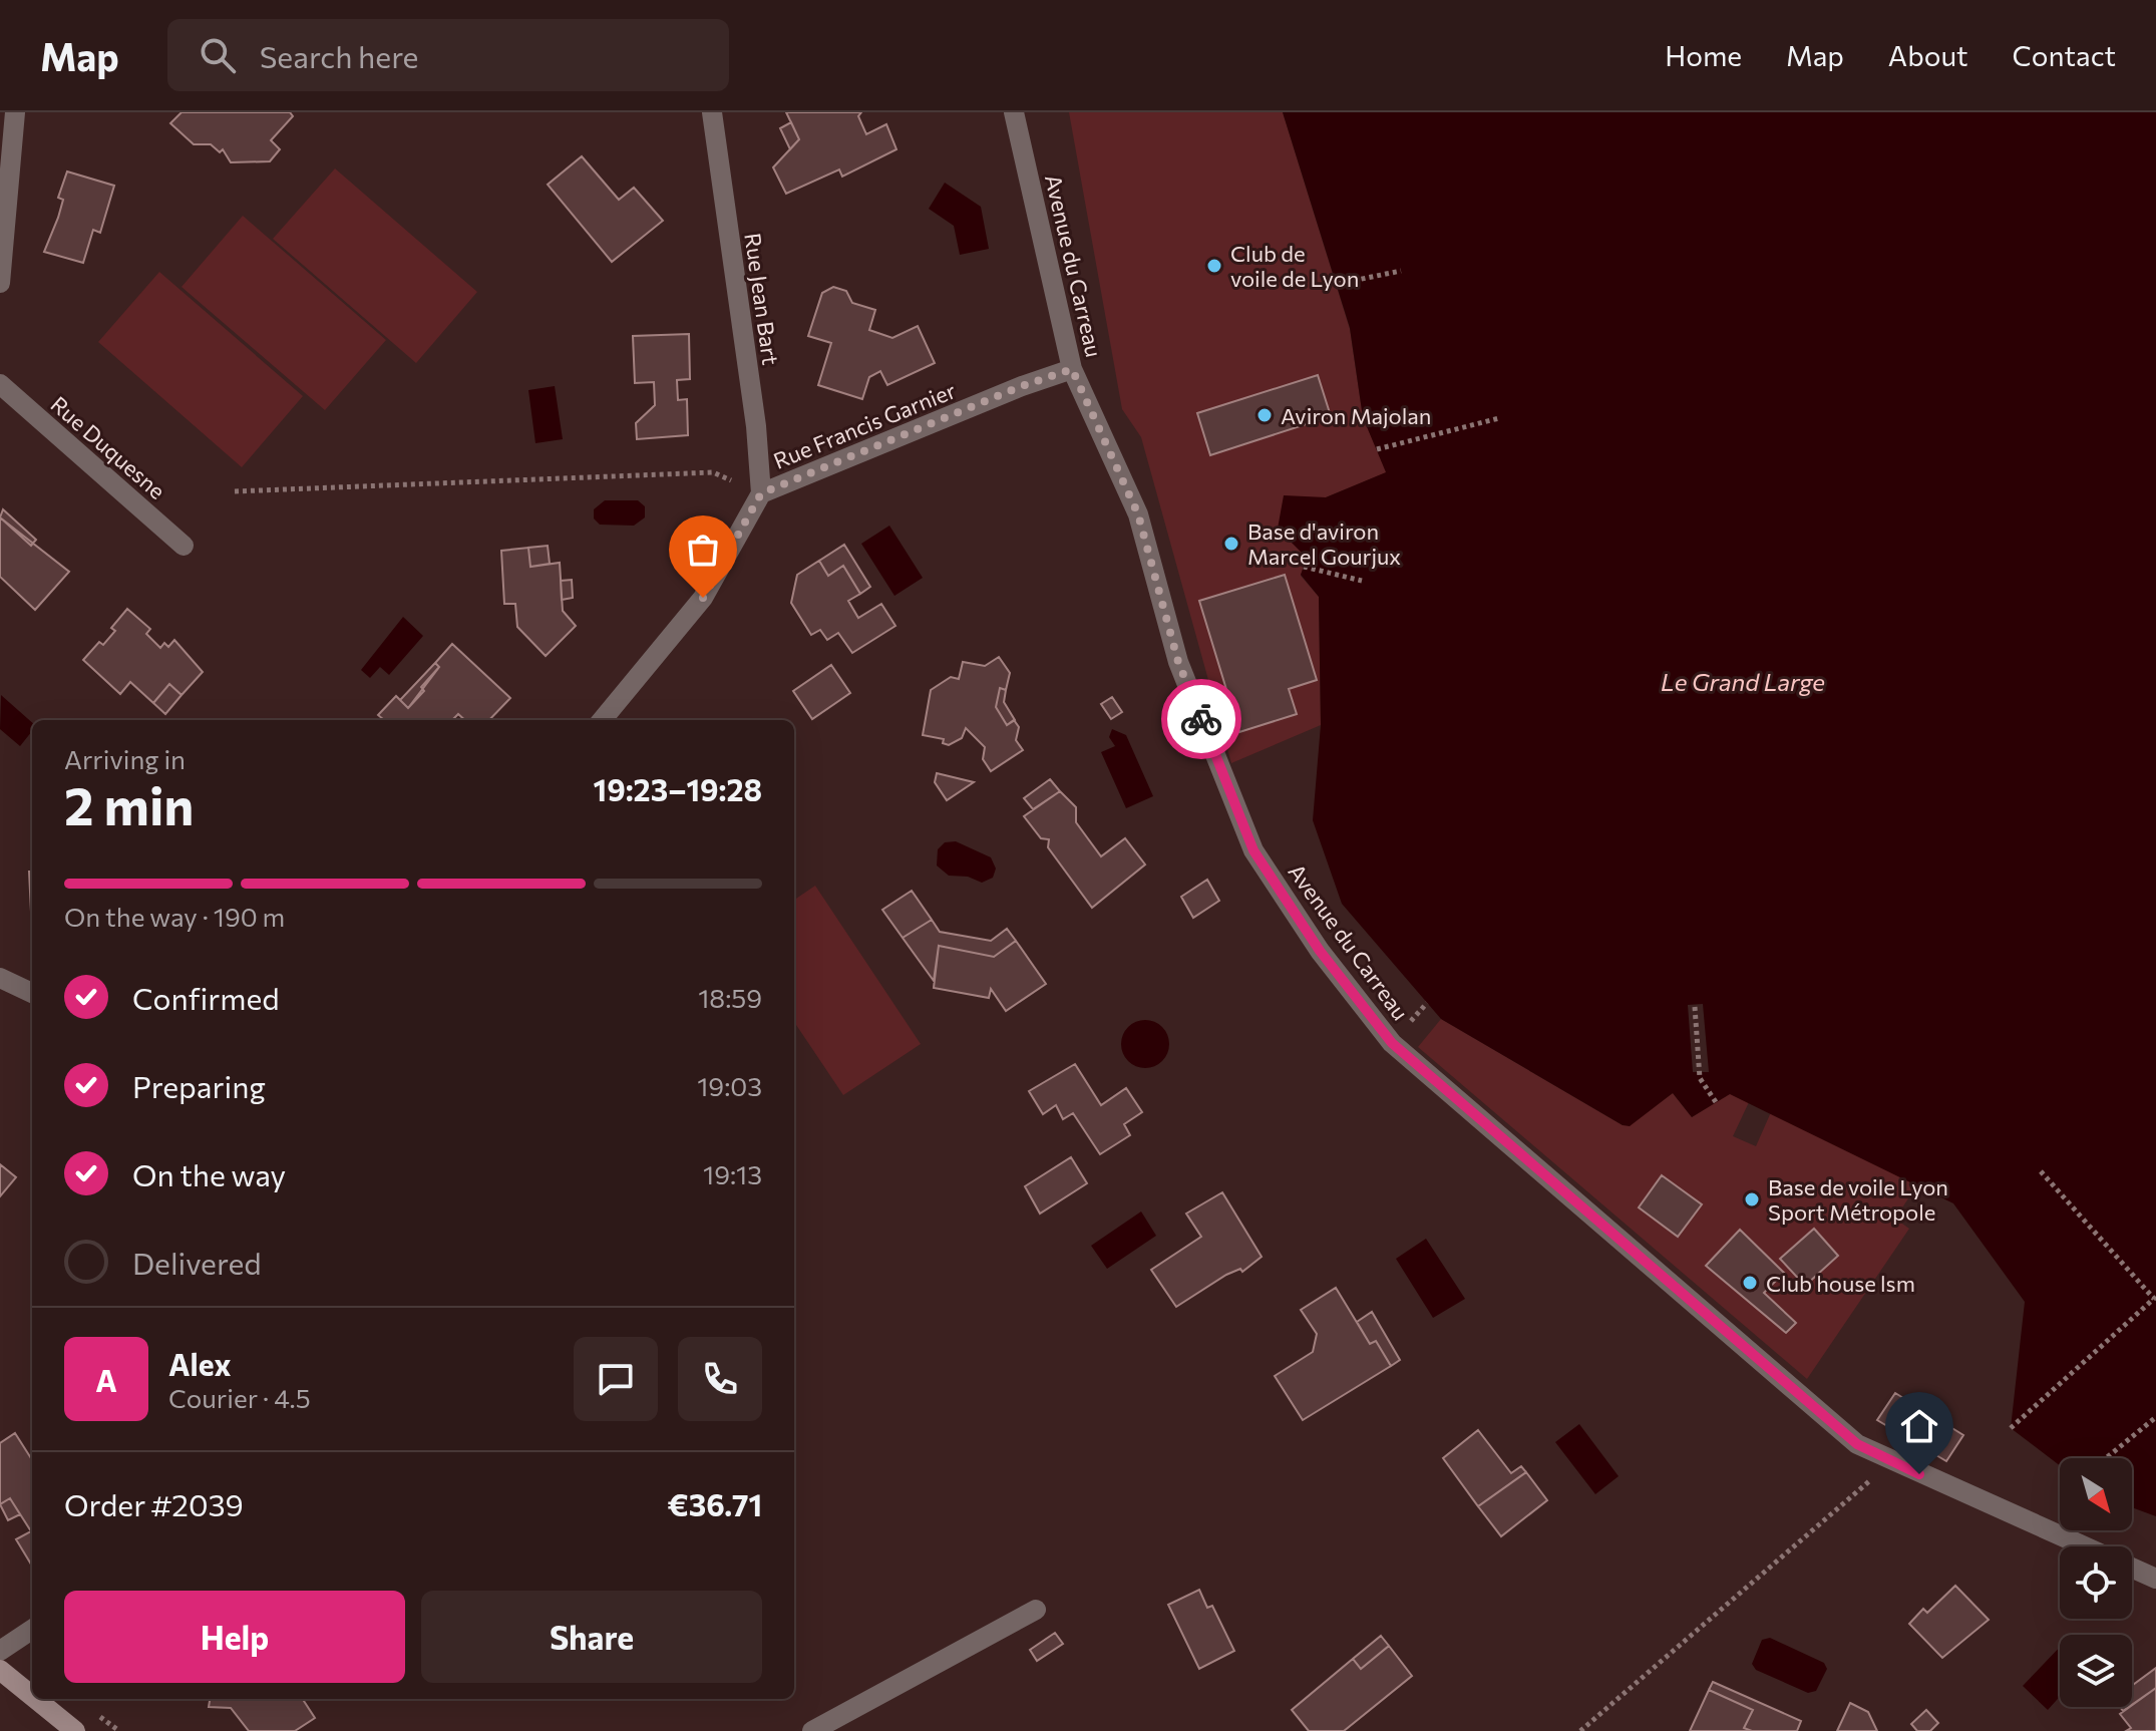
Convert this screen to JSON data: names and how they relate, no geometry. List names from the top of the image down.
{
  "streets": {
    "street": [
      "Avenue du Carreau",
      "Rue Jean Bart",
      "Rue Francis Garnier",
      "Rue Duquesne"
    ]
  },
  "crossings": [
    ["Avenue du Carreau", "Rue Francis Garnier"],
    ["Rue Jean Bart", "Rue Francis Garnier"]
  ],
  "water": ["Le Grand Large"],
  "places": [
    "Club de voile de Lyon",
    "Aviron Majolan",
    "Base d'aviron Marcel Gourjux",
    "Base de voile Lyon Sport Métropole",
    "Club house lsm"
  ],
  "north": "bottom right",
  "page": {
    "header": "Map",
    "search": "Search here",
    "nav": [
      "Home",
      "Map",
      "About",
      "Contact"
    ],
    "heading": ["2 min", "Arriving in", "19:23–19:28"],
    "panel": [
      "Alex",
      "Courier · 4.5",
      "Order #2039",
      "€36.71"
    ],
    "bar": "On the way · 190 m",
    "list": [
      ["Confirmed", "18:59"],
      ["Preparing", "19:03"],
      ["On the way", "19:13"],
      "Delivered"
    ],
    "round": "A",
    "buttons": ["Help", "Share"]
  }
}
